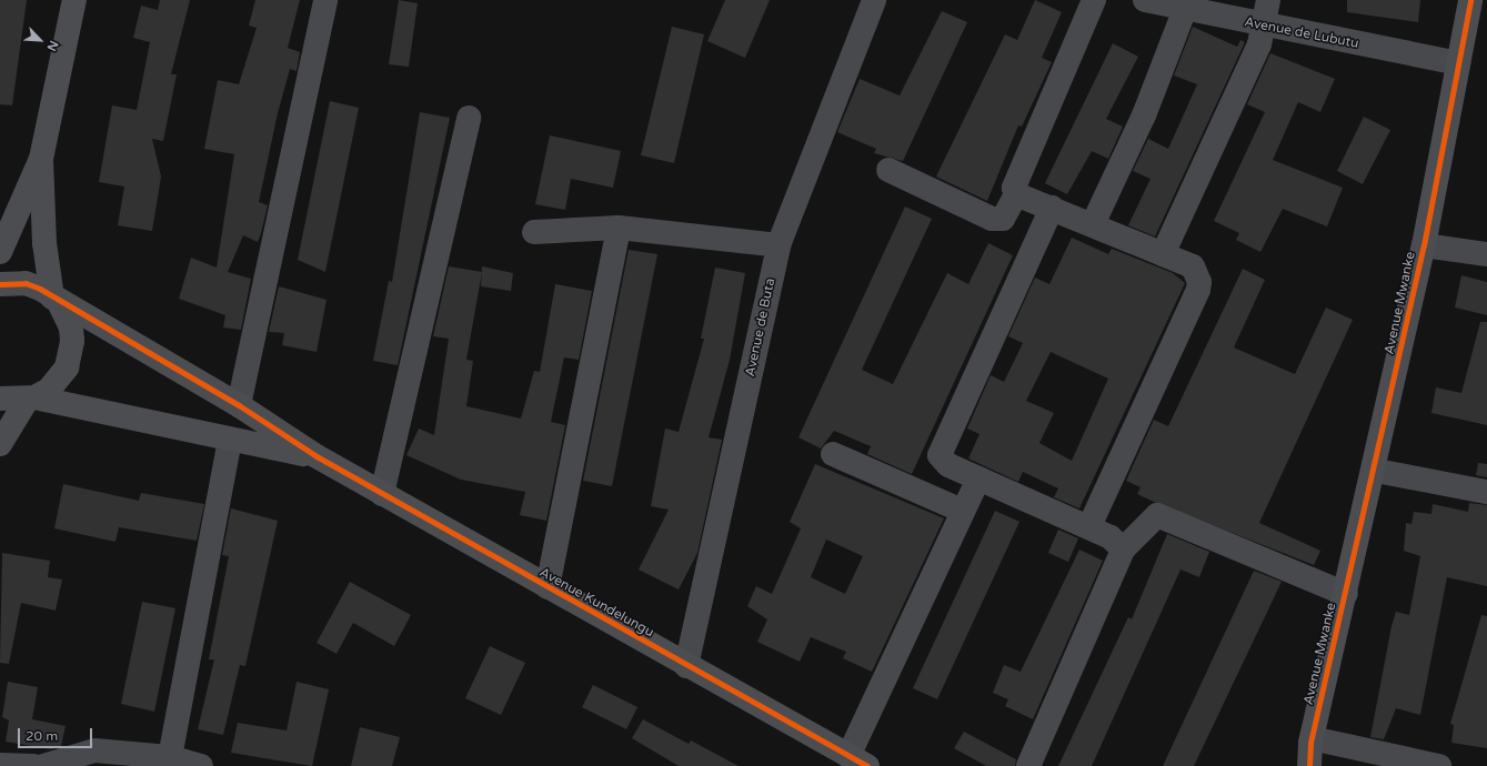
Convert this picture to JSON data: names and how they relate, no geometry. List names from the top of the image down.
{
  "streets": {
    "street": [
      "Avenue de Lubutu",
      "Avenue Mwanke",
      "Avenue de Buta",
      "Avenue Kundelungu"
    ]
  },
  "crossings": [
    ["Avenue de Lubutu", "Avenue Mwanke"],
    ["Avenue de Buta", "Avenue Kundelungu"]
  ],
  "scale_bar": "20 m",
  "north": "bottom right"
}
